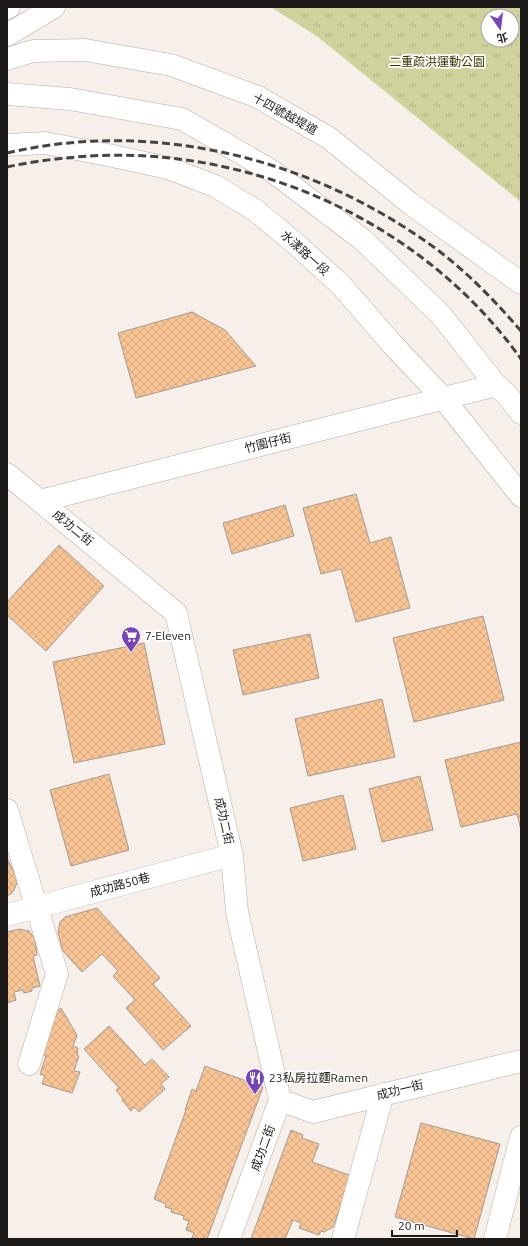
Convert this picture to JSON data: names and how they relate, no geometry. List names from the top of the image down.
{
  "streets": {
    "street": [
      "十四號越堤道",
      "水漾路一段",
      "竹圍仔街",
      "成功二街",
      "成功路50巷",
      "成功一街"
    ]
  },
  "crossings": [
    ["水漾路一段", "竹圍仔街"],
    ["竹圍仔街", "成功二街"],
    ["成功二街", "成功路50巷"],
    ["成功二街", "成功一街"]
  ],
  "parks": ["二重疏洪運動公園"],
  "places": {
    "supermarket": ["7-Eleven"],
    "restaurant": ["23私房拉麵Ramen"]
  },
  "scale_bar": "20 m",
  "north": "bottom"
}
